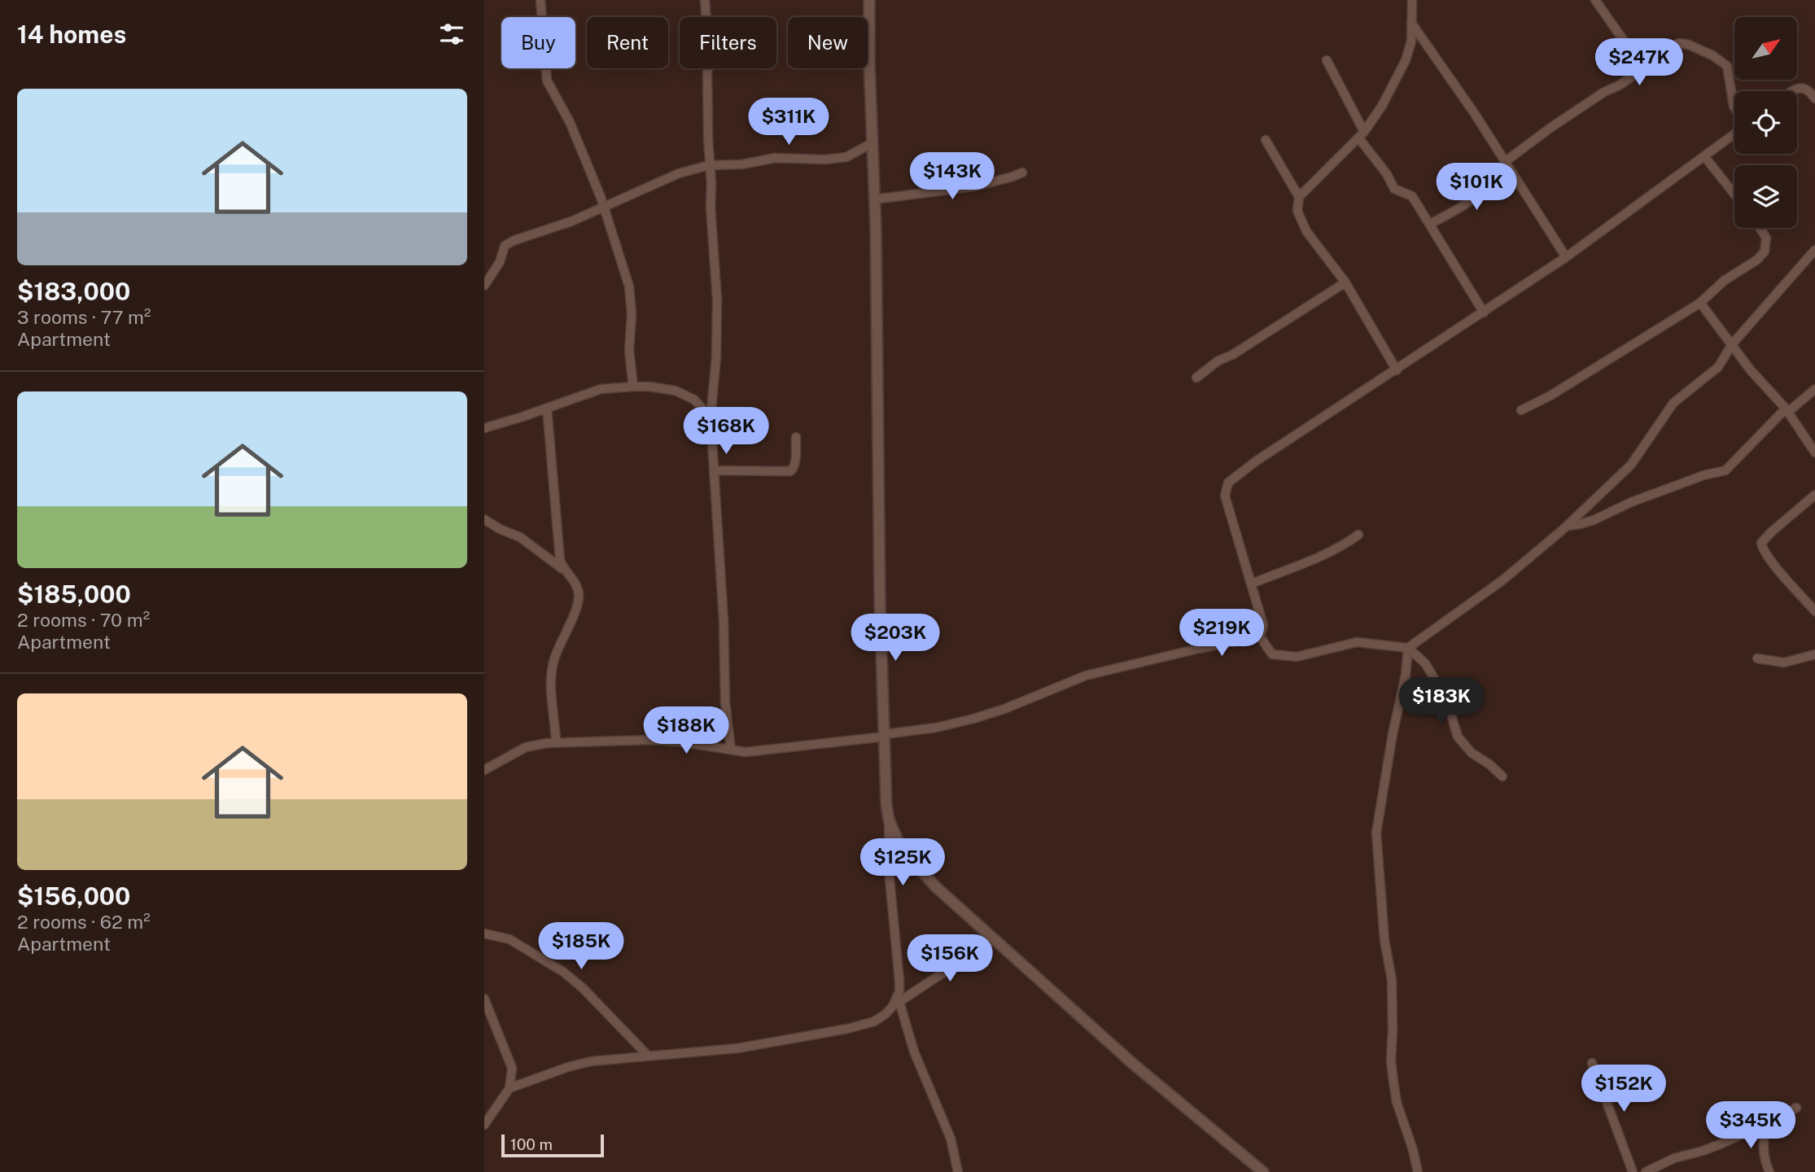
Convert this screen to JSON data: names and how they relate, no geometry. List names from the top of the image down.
{
  "scale_bar": "100 m",
  "north": "top right",
  "page": {
    "heading": "14 homes",
    "chip": [
      "Buy",
      "Rent",
      "Filters",
      "New"
    ],
    "price": [
      "$247K",
      "$311K",
      "$143K",
      "$101K",
      "$168K",
      "$219K",
      "$203K",
      "$183K",
      "$188K",
      "$125K",
      "$185K",
      "$156K",
      "$152K",
      "$345K"
    ],
    "list": [
      {
        "name": "$183,000",
        "note": "3 rooms · 77 m² · Apartment"
      },
      {
        "name": "$185,000",
        "note": "2 rooms · 70 m² · Apartment"
      },
      {
        "name": "$156,000",
        "note": "2 rooms · 62 m² · Apartment"
      }
    ],
    "scale": "100 m"
  }
}
